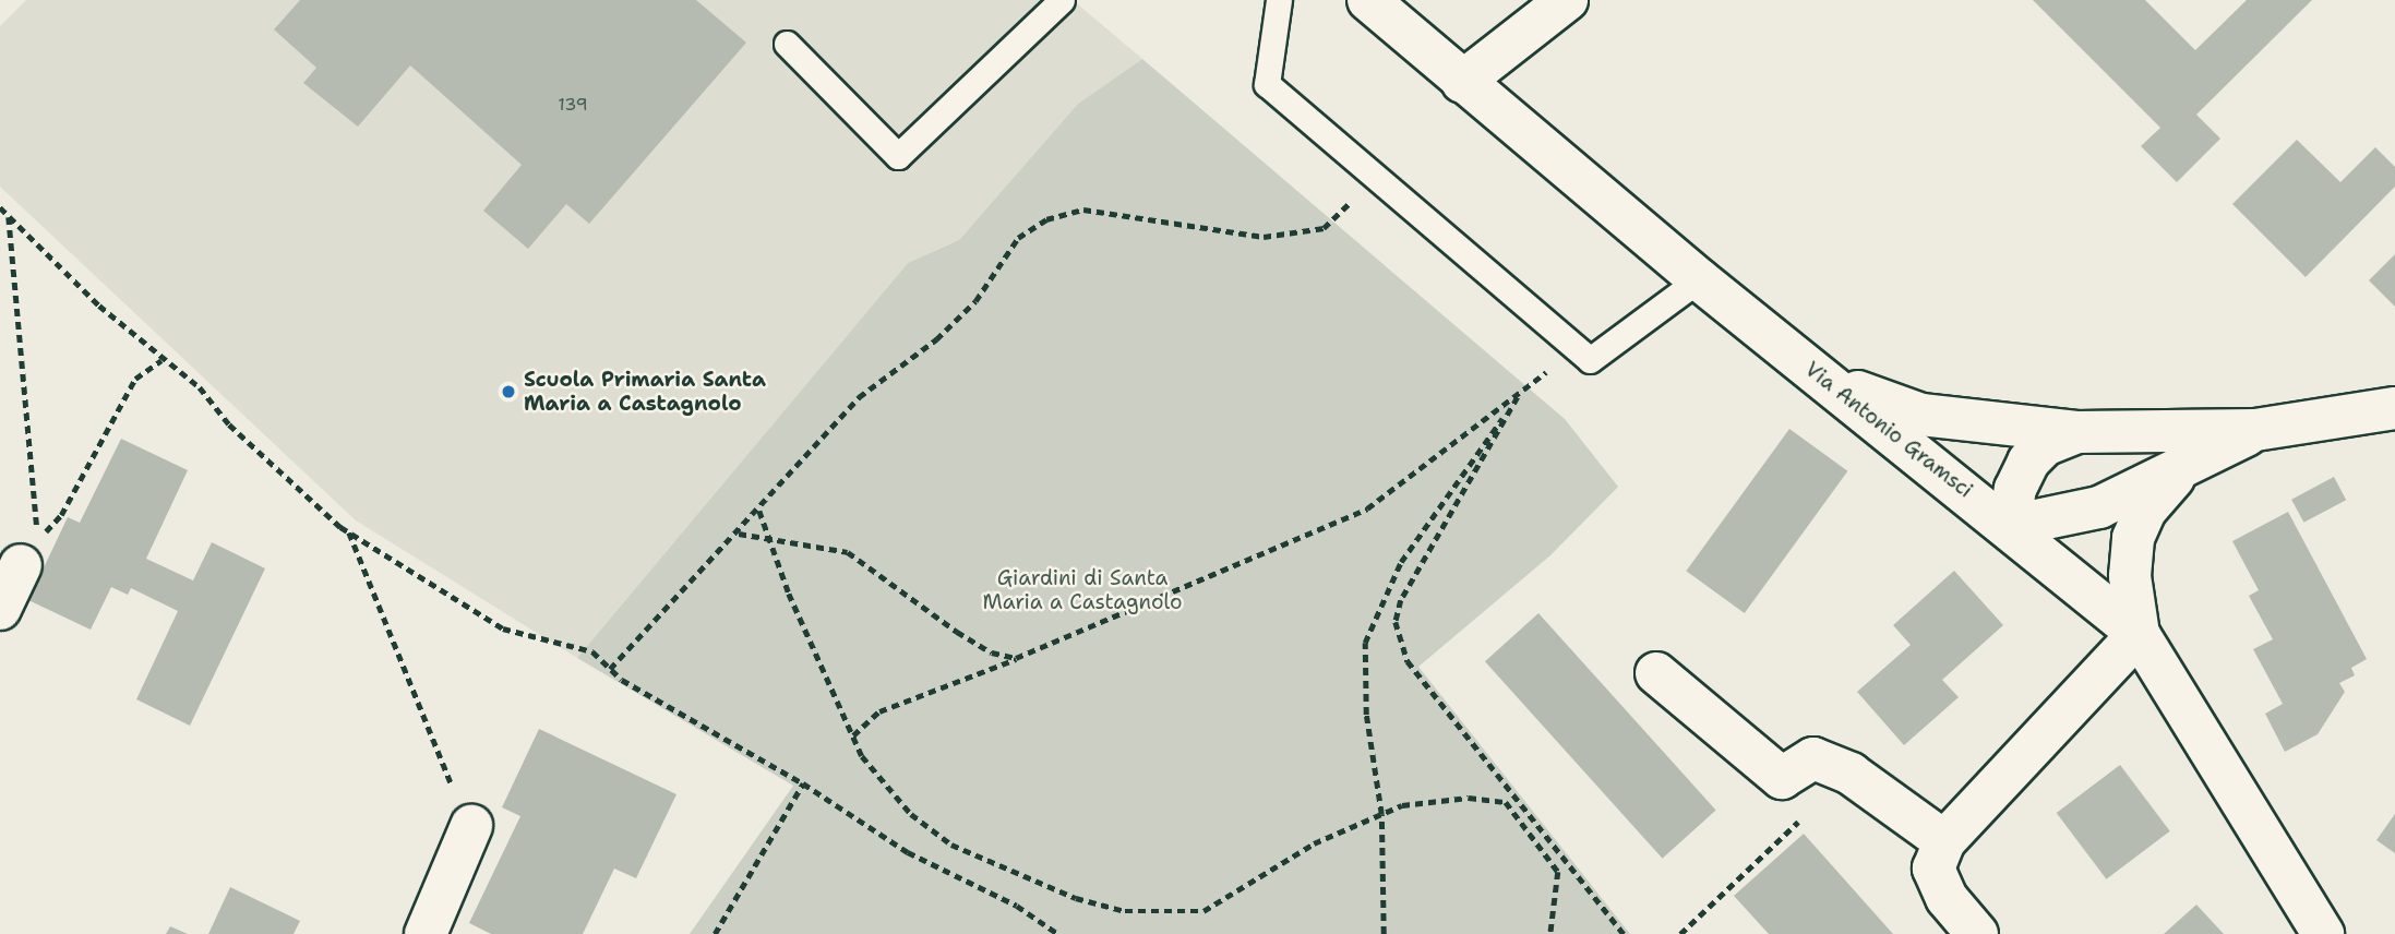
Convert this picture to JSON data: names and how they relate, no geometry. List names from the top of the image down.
{
  "streets": {
    "street": ["Via Antonio Gramsci"]
  },
  "parks": ["Giardini di Santa Maria a Castagnolo"],
  "places": ["Scuola Primaria Santa Maria a Castagnolo"],
  "house_numbers": ["139"]
}
